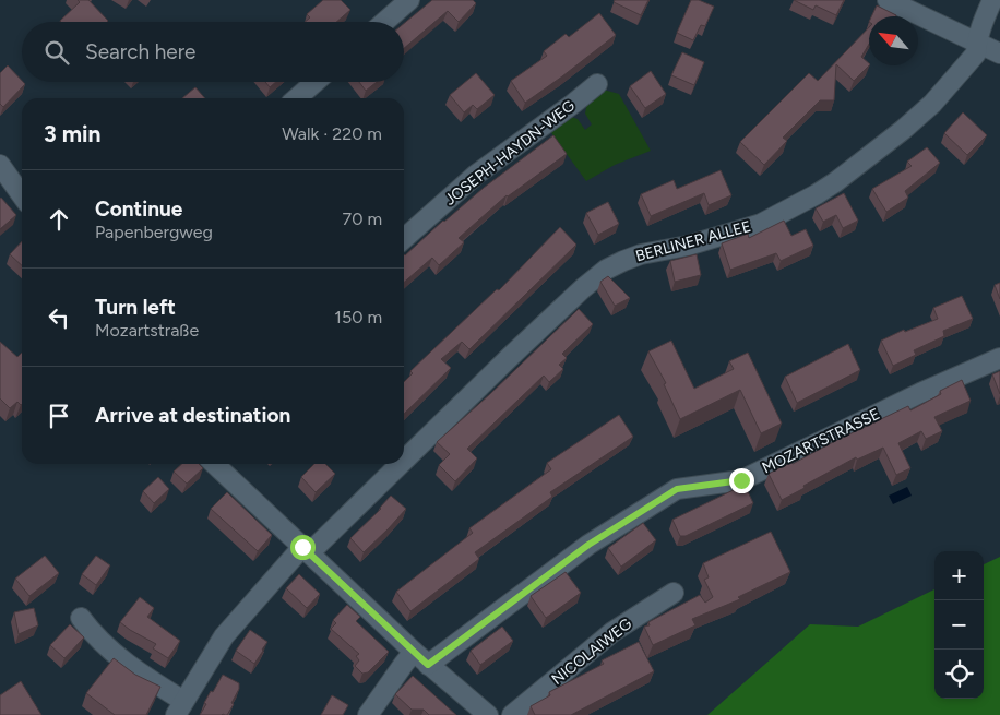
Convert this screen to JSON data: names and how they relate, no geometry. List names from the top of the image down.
{
  "streets": {
    "street": [
      "JOSEPH-HAYDN-WEG",
      "BERLINER ALLEE",
      "MOZARTSTRASSE",
      "NICOLAIWEG"
    ]
  },
  "north": "top left",
  "page": {
    "search": "Search here",
    "heading": ["3 min", "Walk · 220 m"],
    "list": [
      ["Continue", "Papenbergweg", "70 m"],
      ["Turn left", "Mozartstraße", "150 m"],
      "Arrive at destination"
    ],
    "map_buttons": ["+", "−"]
  }
}
